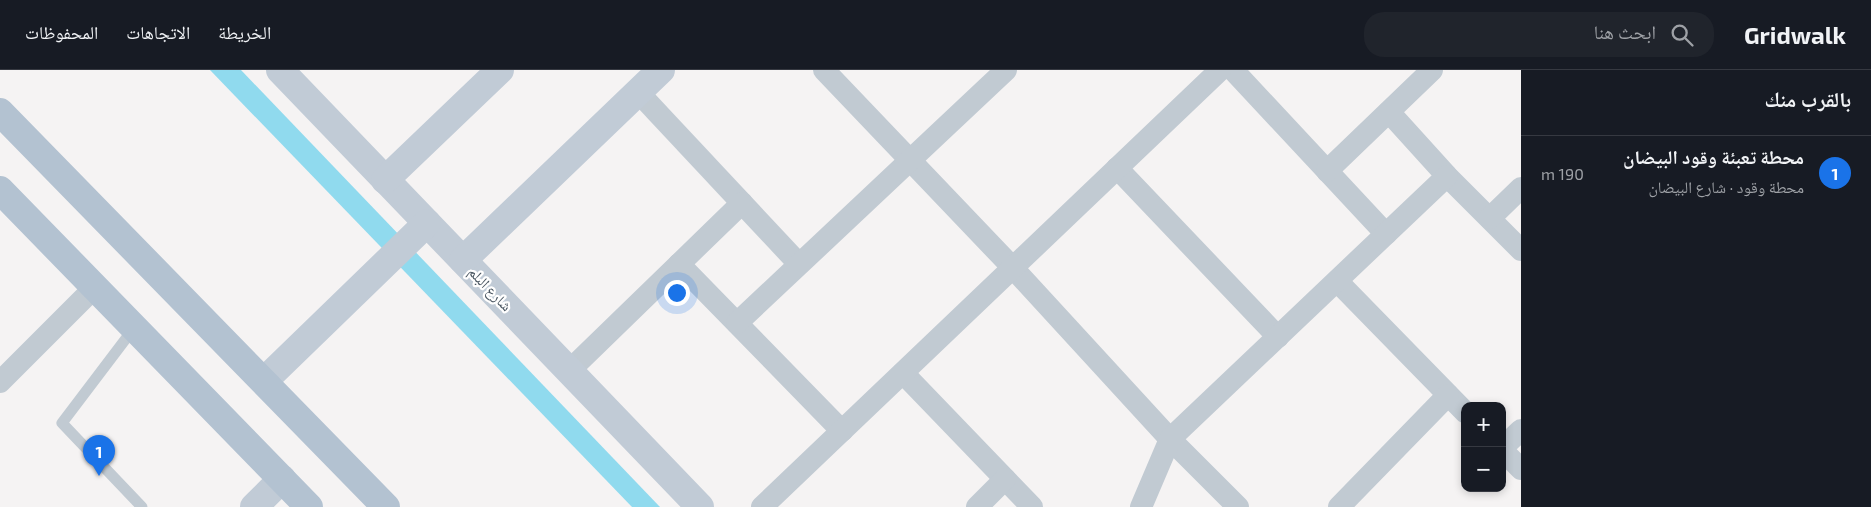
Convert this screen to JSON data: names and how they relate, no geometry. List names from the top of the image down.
{
  "streets": {
    "street": ["شارع البلم"]
  },
  "page": {
    "header": "Gridwalk",
    "search": "ابحث هنا",
    "nav": ["الخريطة", "الاتجاهات", "المحفوظات"],
    "heading": "بالقرب منك",
    "list": [
      {
        "mark": "1",
        "name": "محطة تعبئة وقود البيضان",
        "note": "محطة وقود · شارع البيضان",
        "value": "190 m"
      }
    ],
    "map_buttons": ["+", "−"],
    "pins": "1"
  }
}
